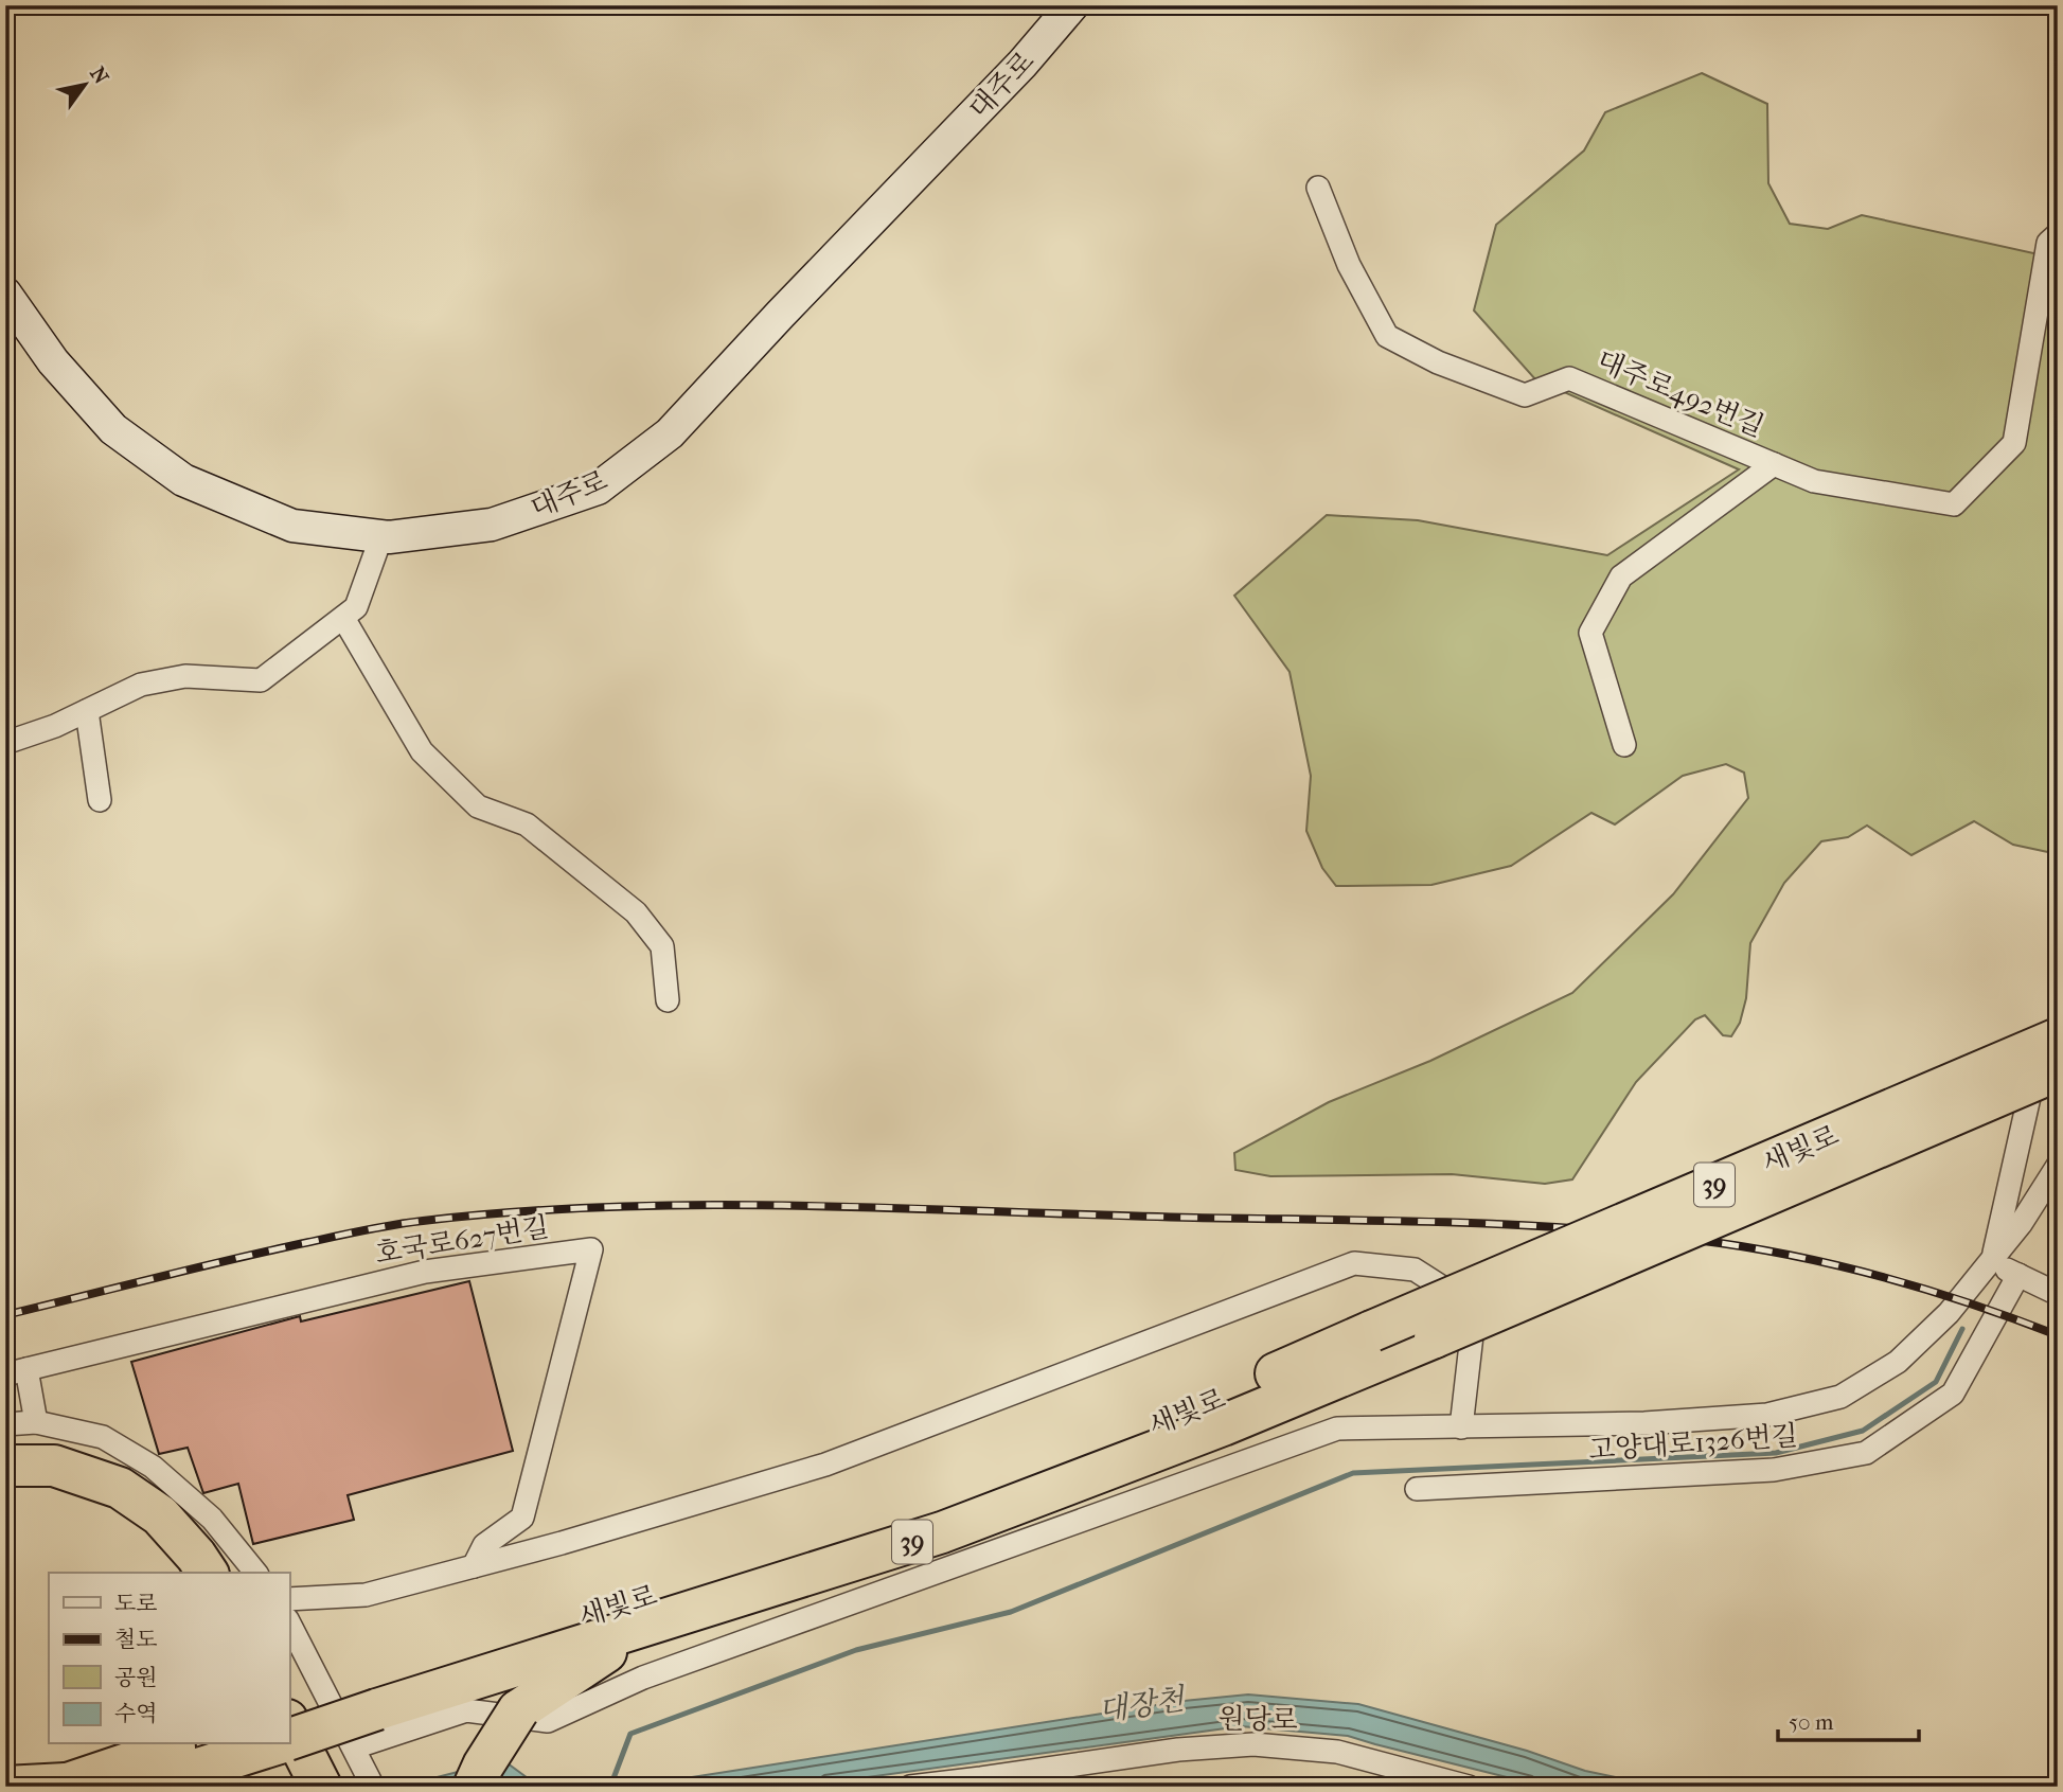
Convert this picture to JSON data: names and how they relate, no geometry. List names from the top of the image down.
{
  "streets": {
    "highway": ["새빛로", "39"],
    "street": [
      "대주로",
      "대주로492번길",
      "호국로627번길",
      "고양대로1326번길",
      "원당로"
    ]
  },
  "water": ["대장천"],
  "legend": [
    "도로",
    "철도",
    "공원",
    "수역"
  ],
  "scale_bar": "50 m",
  "north": "top right"
}
